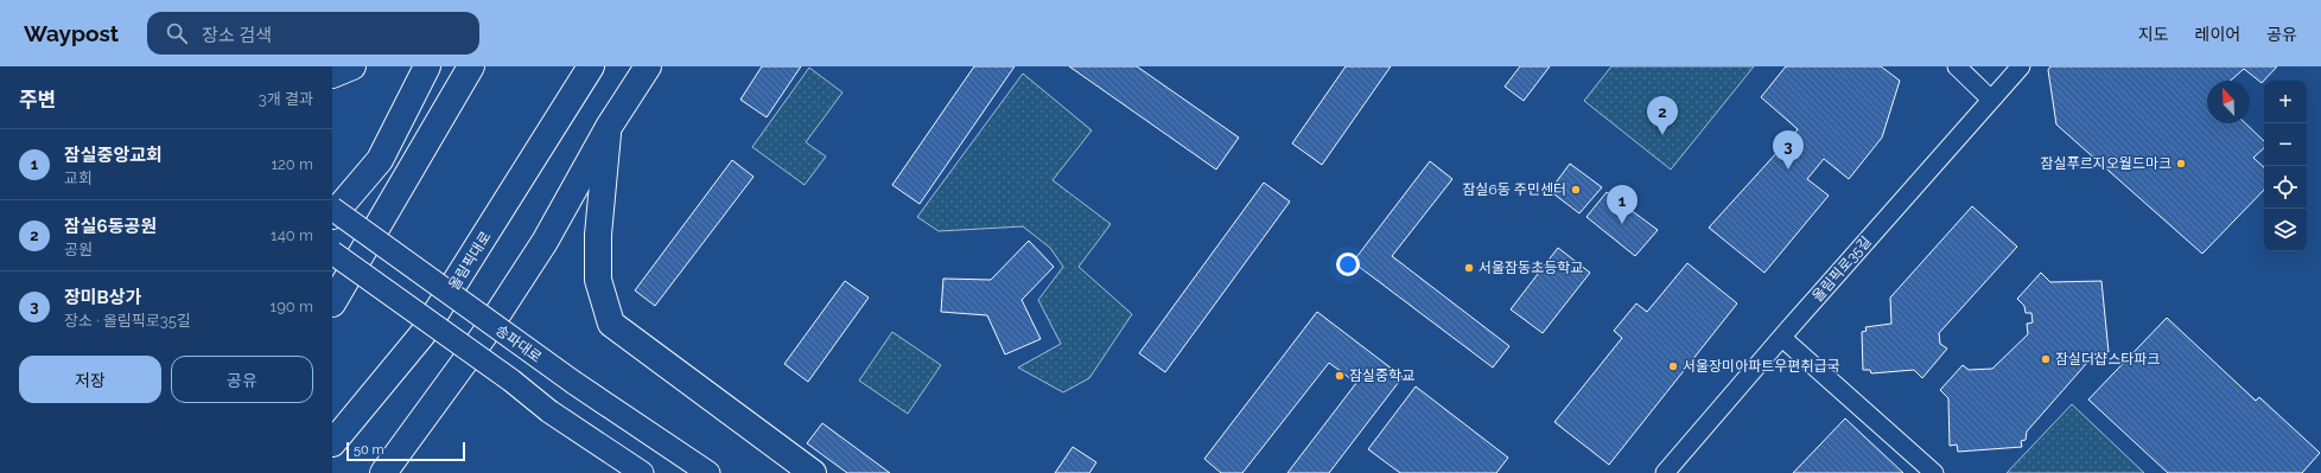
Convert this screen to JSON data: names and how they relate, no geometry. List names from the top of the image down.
{
  "streets": {
    "highway": ["올림픽대로"],
    "main road": ["송파대로"],
    "street": ["올림픽로35길"]
  },
  "places": [
    "잠실푸르지오월드마크",
    "잠실6동 주민센터",
    "서울잠동초등학교",
    "잠실더샵스타파크",
    "서울장미아파트우편취급국",
    "잠실중학교"
  ],
  "scale_bar": "50 m",
  "north": "top left",
  "page": {
    "header": "Waypost",
    "search": "장소 검색",
    "nav": ["지도", "레이어", "공유"],
    "heading": ["주변", "3개 결과"],
    "map_buttons": ["+", "−"],
    "pins": ["2", "3", "1"],
    "list": [
      {
        "mark": "1",
        "name": "잠실중앙교회",
        "note": "교회",
        "value": "120 m"
      },
      {
        "mark": "2",
        "name": "잠실6동공원",
        "note": "공원",
        "value": "140 m"
      },
      {
        "mark": "3",
        "name": "장미B상가",
        "note": "장소 · 올림픽로35길",
        "value": "190 m"
      }
    ],
    "buttons": ["저장", "공유"],
    "scale": "50 m"
  }
}
